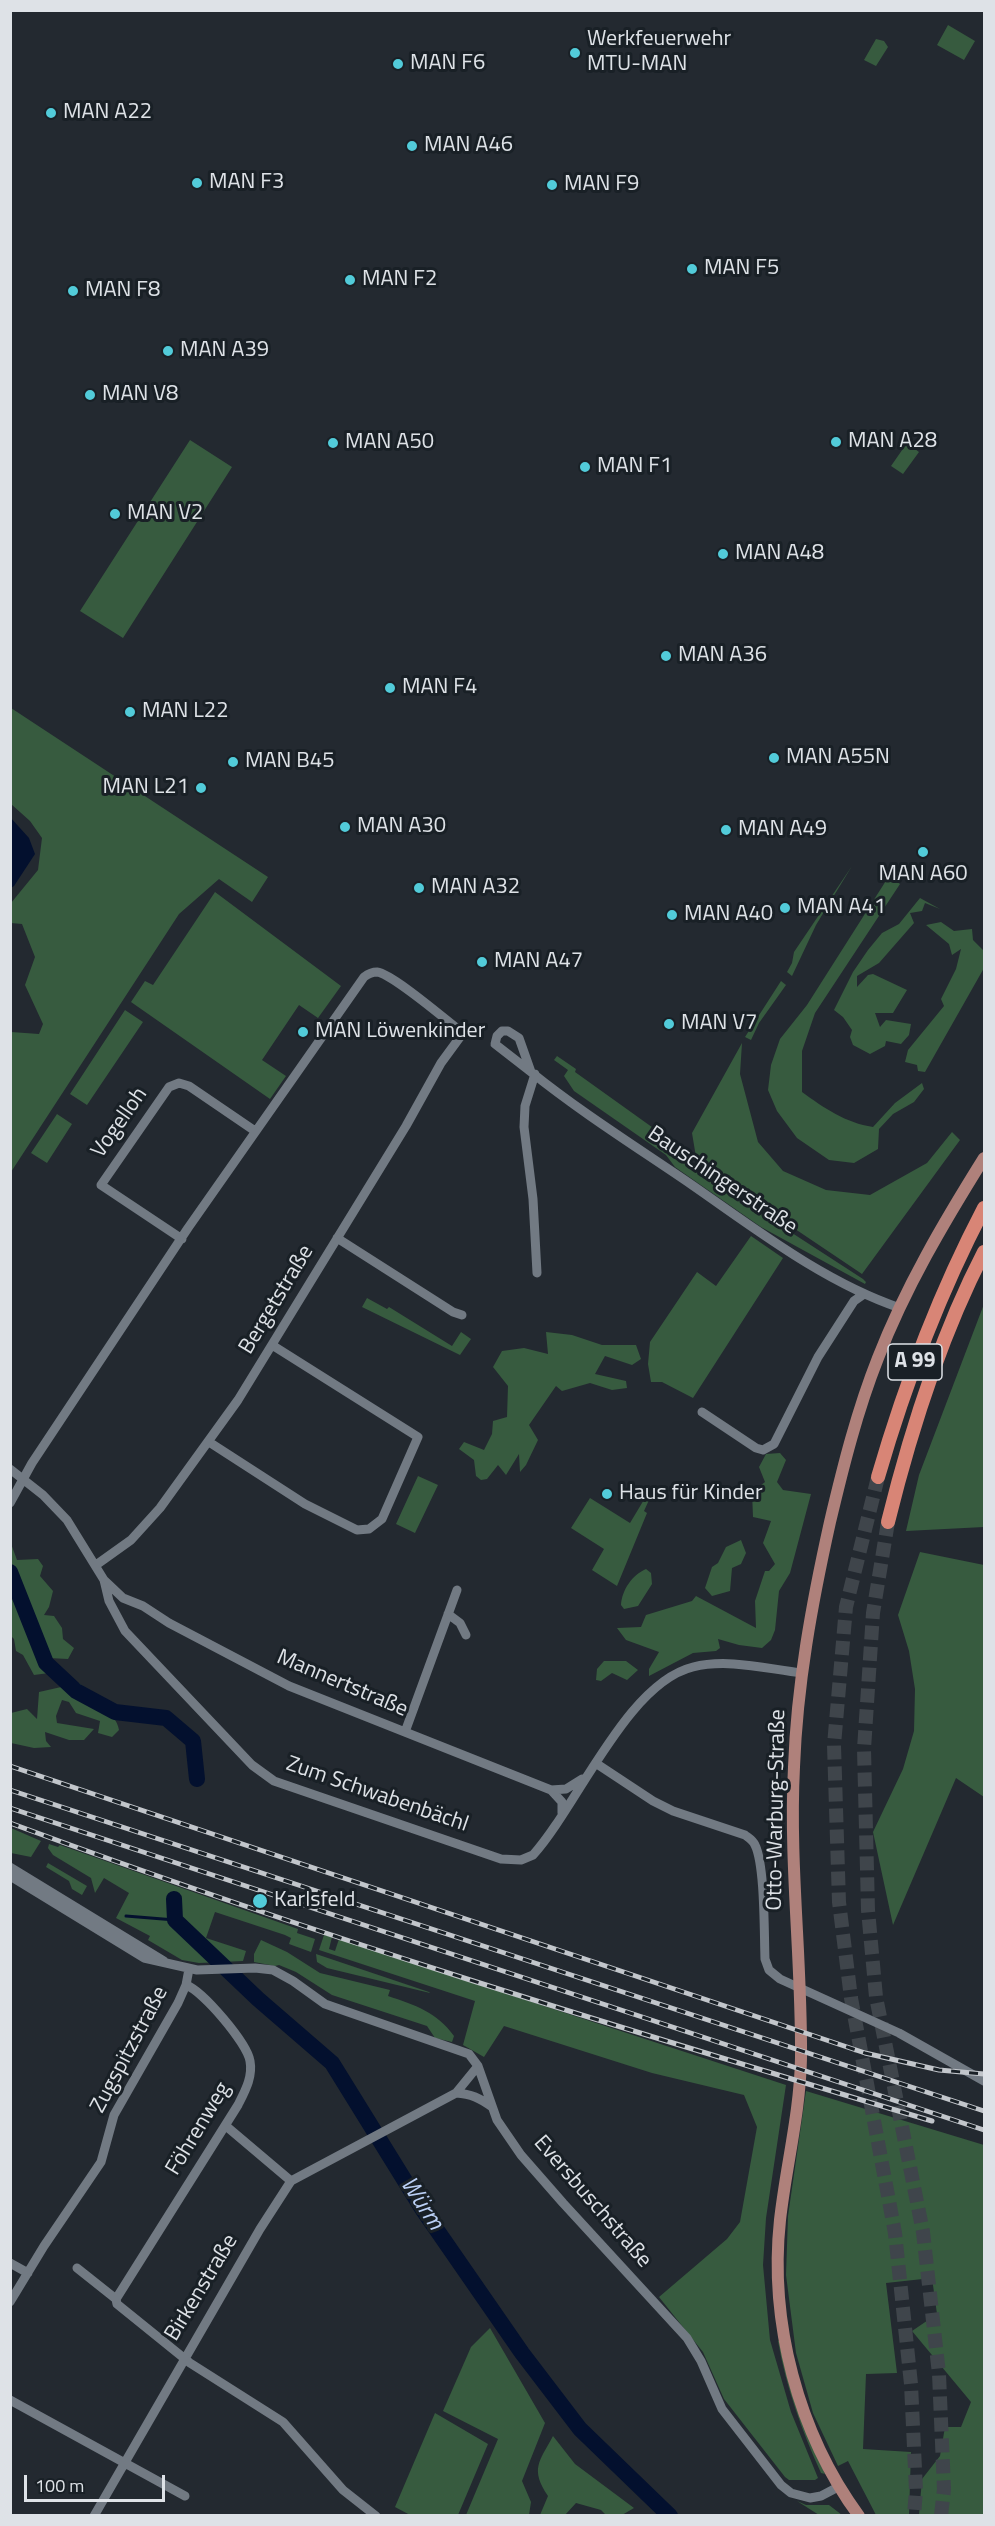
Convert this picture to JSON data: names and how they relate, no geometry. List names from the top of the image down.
{
  "streets": {
    "highway": ["A 99"],
    "main road": ["Otto-Warburg-Straße"],
    "street": [
      "Vogelloh",
      "Bauschingerstraße",
      "Bergetstraße",
      "Mannertstraße",
      "Zum Schwabenbächl",
      "Zugspitzstraße",
      "Föhrenweg",
      "Eversbuschstraße",
      "Birkenstraße"
    ]
  },
  "crossings": [
    ["Vogelloh", "Bergetstraße"],
    ["Bauschingerstraße", "Otto-Warburg-Straße"],
    ["Bergetstraße", "Zum Schwabenbächl"],
    ["Mannertstraße", "Zum Schwabenbächl"],
    ["Zum Schwabenbächl", "Otto-Warburg-Straße"],
    ["Otto-Warburg-Straße", "Eversbuschstraße"],
    ["Zugspitzstraße", "Föhrenweg"]
  ],
  "water": ["Würm"],
  "places": [
    "Werkfeuerwehr MTU-MAN",
    "MAN F6",
    "MAN A22",
    "MAN A46",
    "MAN F3",
    "MAN F9",
    "MAN F5",
    "MAN F2",
    "MAN F8",
    "MAN A39",
    "MAN V8",
    "MAN A28",
    "MAN A50",
    "MAN F1",
    "MAN V2",
    "MAN A48",
    "MAN A36",
    "MAN F4",
    "MAN L22",
    "MAN A55N",
    "MAN B45",
    "MAN L21",
    "MAN A30",
    "MAN A49",
    "MAN A60",
    "MAN A32",
    "MAN A41",
    "MAN A40",
    "MAN A47",
    "MAN V7",
    "MAN Löwenkinder",
    "Haus für Kinder",
    "Karlsfeld"
  ],
  "scale_bar": "100 m"
}
